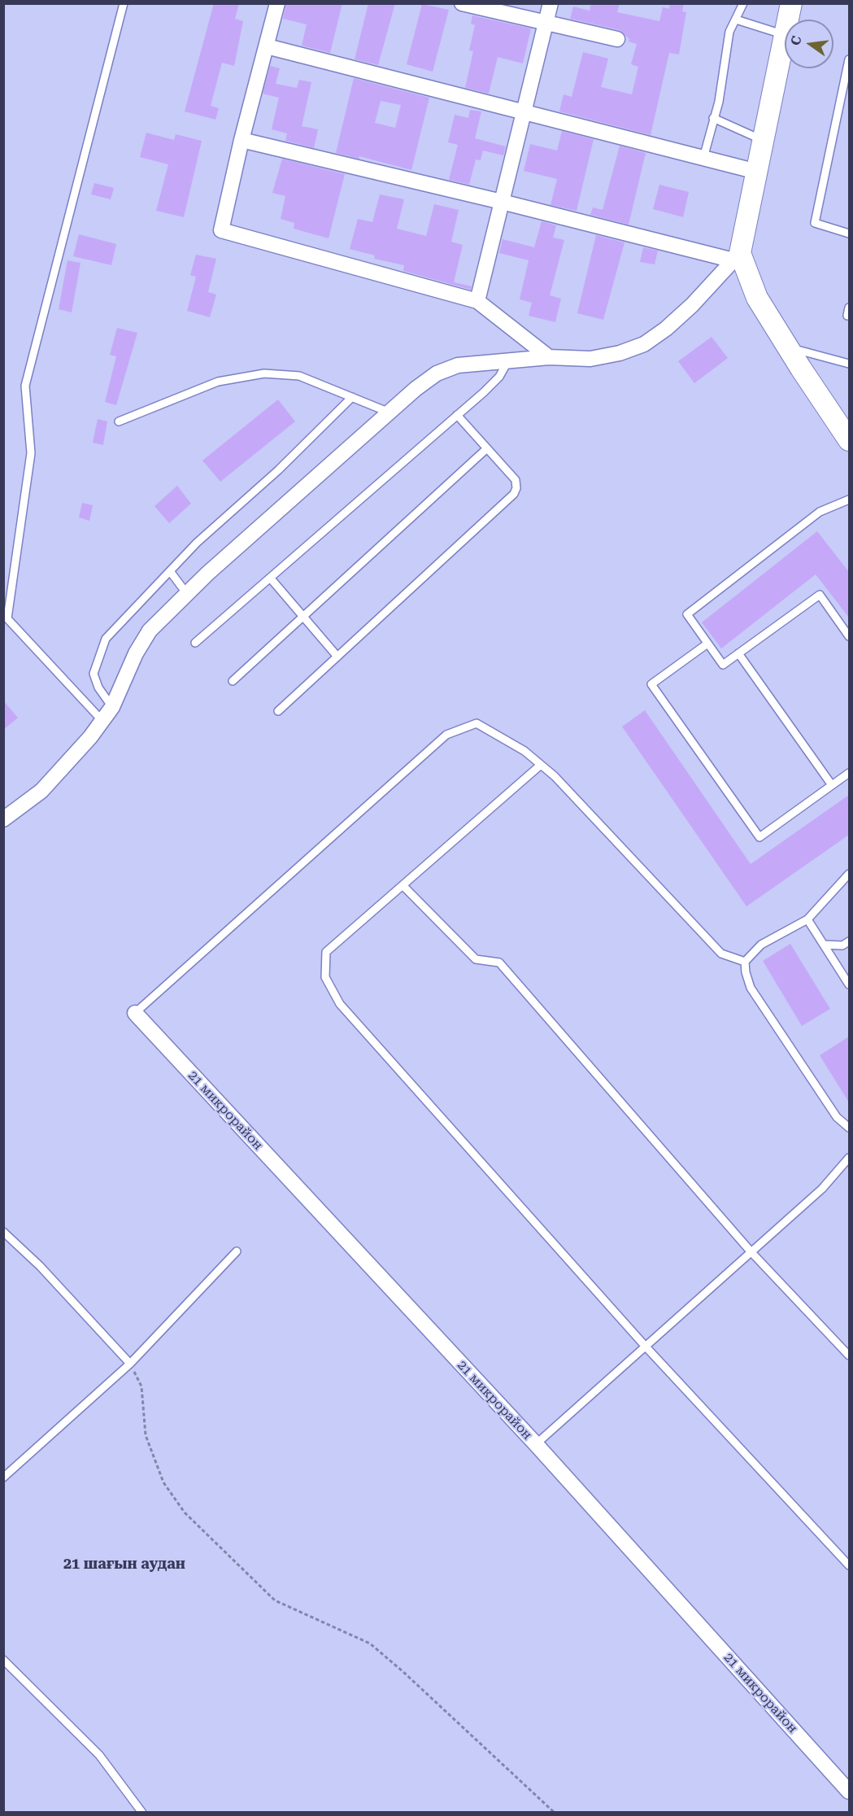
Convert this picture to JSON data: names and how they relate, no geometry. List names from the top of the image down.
{
  "streets": {
    "street": ["21 микрорайон"]
  },
  "districts": ["21 шағын аудан"],
  "north": "left"
}
